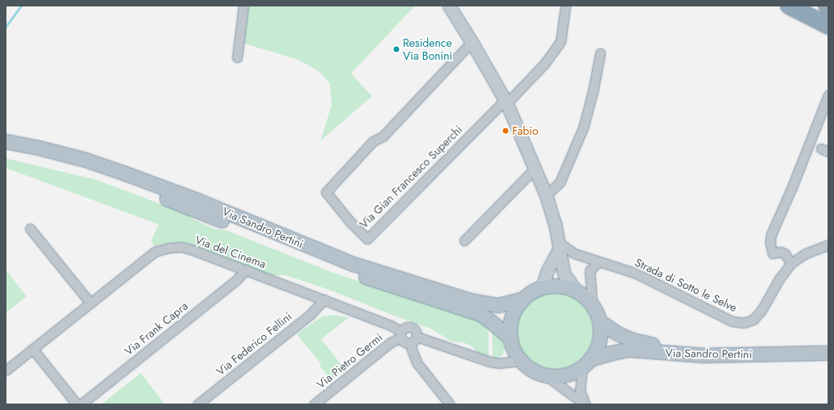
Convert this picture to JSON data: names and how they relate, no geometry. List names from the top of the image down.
{
  "streets": {
    "main road": ["Via Sandro Pertini"],
    "street": [
      "Via Gian Francesco Superchi",
      "Via del Cinema",
      "Strada di Sotto le Selve",
      "Via Frank Capra",
      "Via Federico Fellini",
      "Via Pietro Germi"
    ]
  },
  "crossings": [
    ["Via del Cinema", "Via Frank Capra"],
    ["Via del Cinema", "Via Federico Fellini"],
    ["Via del Cinema", "Via Pietro Germi"]
  ],
  "places": ["Residence Via Bonini", "Fabio"]
}
